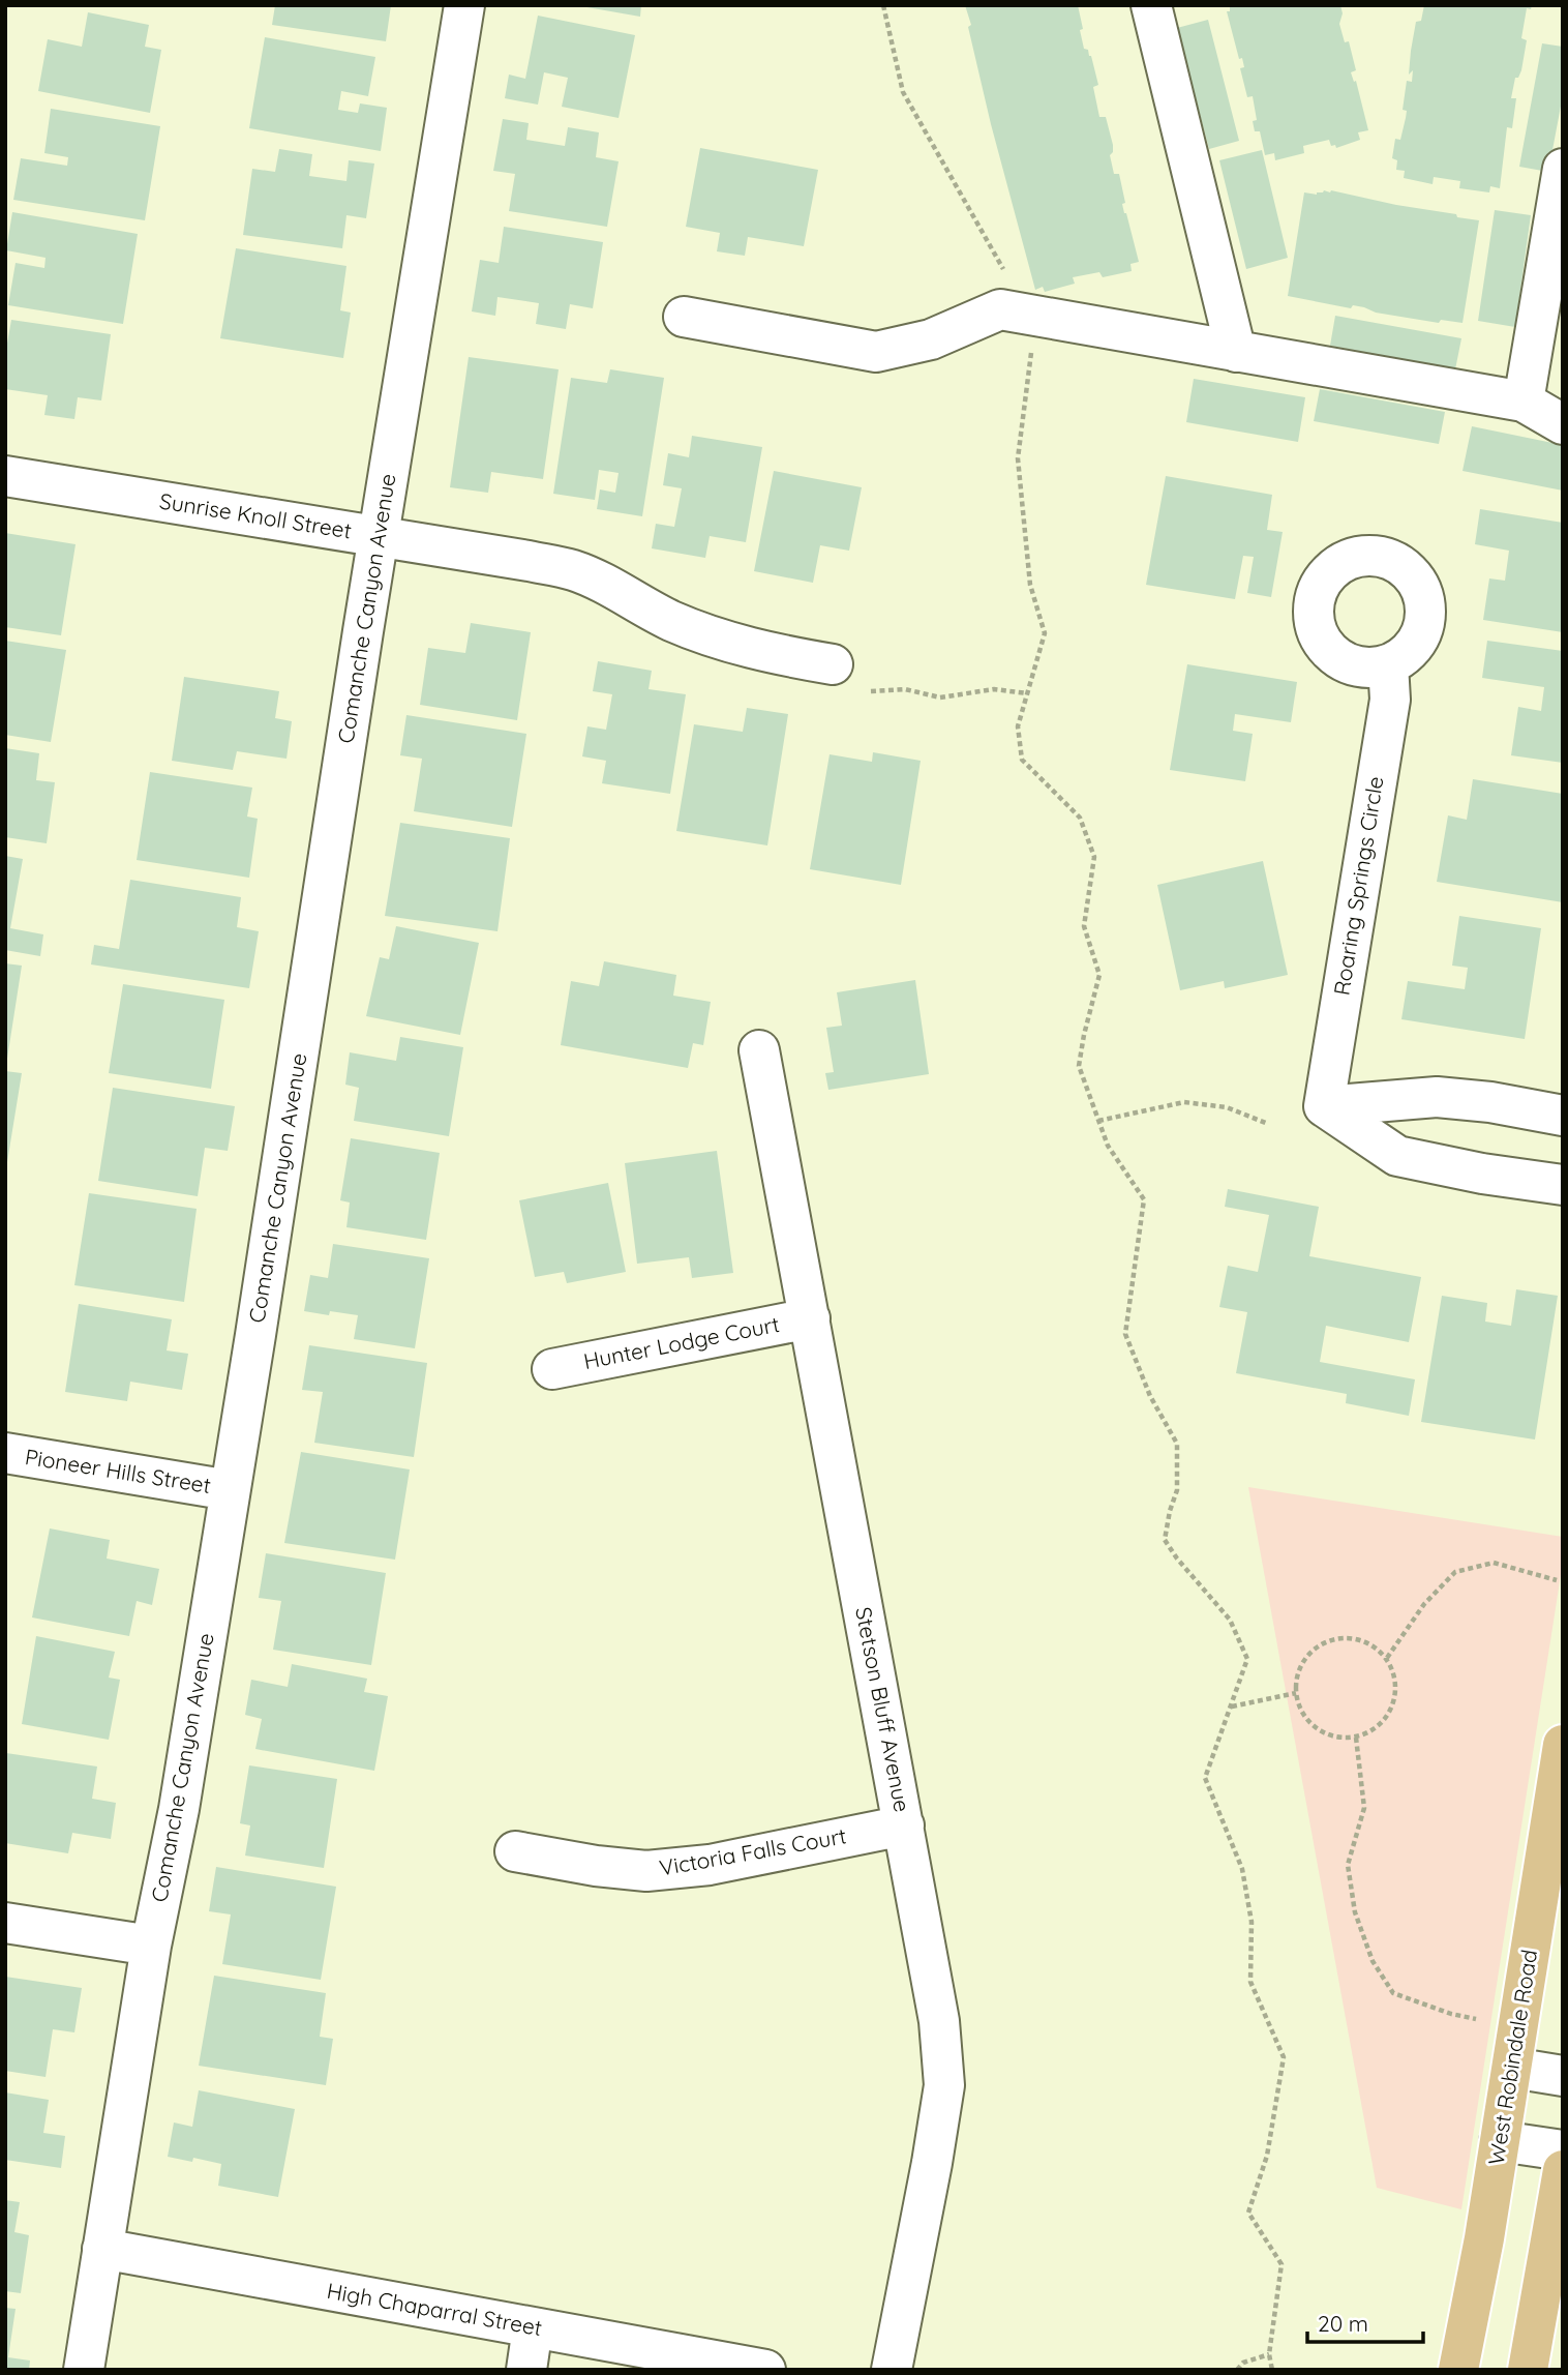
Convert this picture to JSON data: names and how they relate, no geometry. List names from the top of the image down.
{
  "streets": {
    "main road": ["West Robindale Road"],
    "street": [
      "Sunrise Knoll Street",
      "Comanche Canyon Avenue",
      "Roaring Springs Circle",
      "Hunter Lodge Court",
      "Pioneer Hills Street",
      "Stetson Bluff Avenue",
      "Victoria Falls Court",
      "High Chaparral Street"
    ]
  },
  "crossings": [
    ["Sunrise Knoll Street", "Comanche Canyon Avenue"],
    ["Comanche Canyon Avenue", "Pioneer Hills Street"],
    ["Comanche Canyon Avenue", "High Chaparral Street"],
    ["Hunter Lodge Court", "Stetson Bluff Avenue"],
    ["Stetson Bluff Avenue", "Victoria Falls Court"]
  ],
  "scale_bar": "20 m"
}
